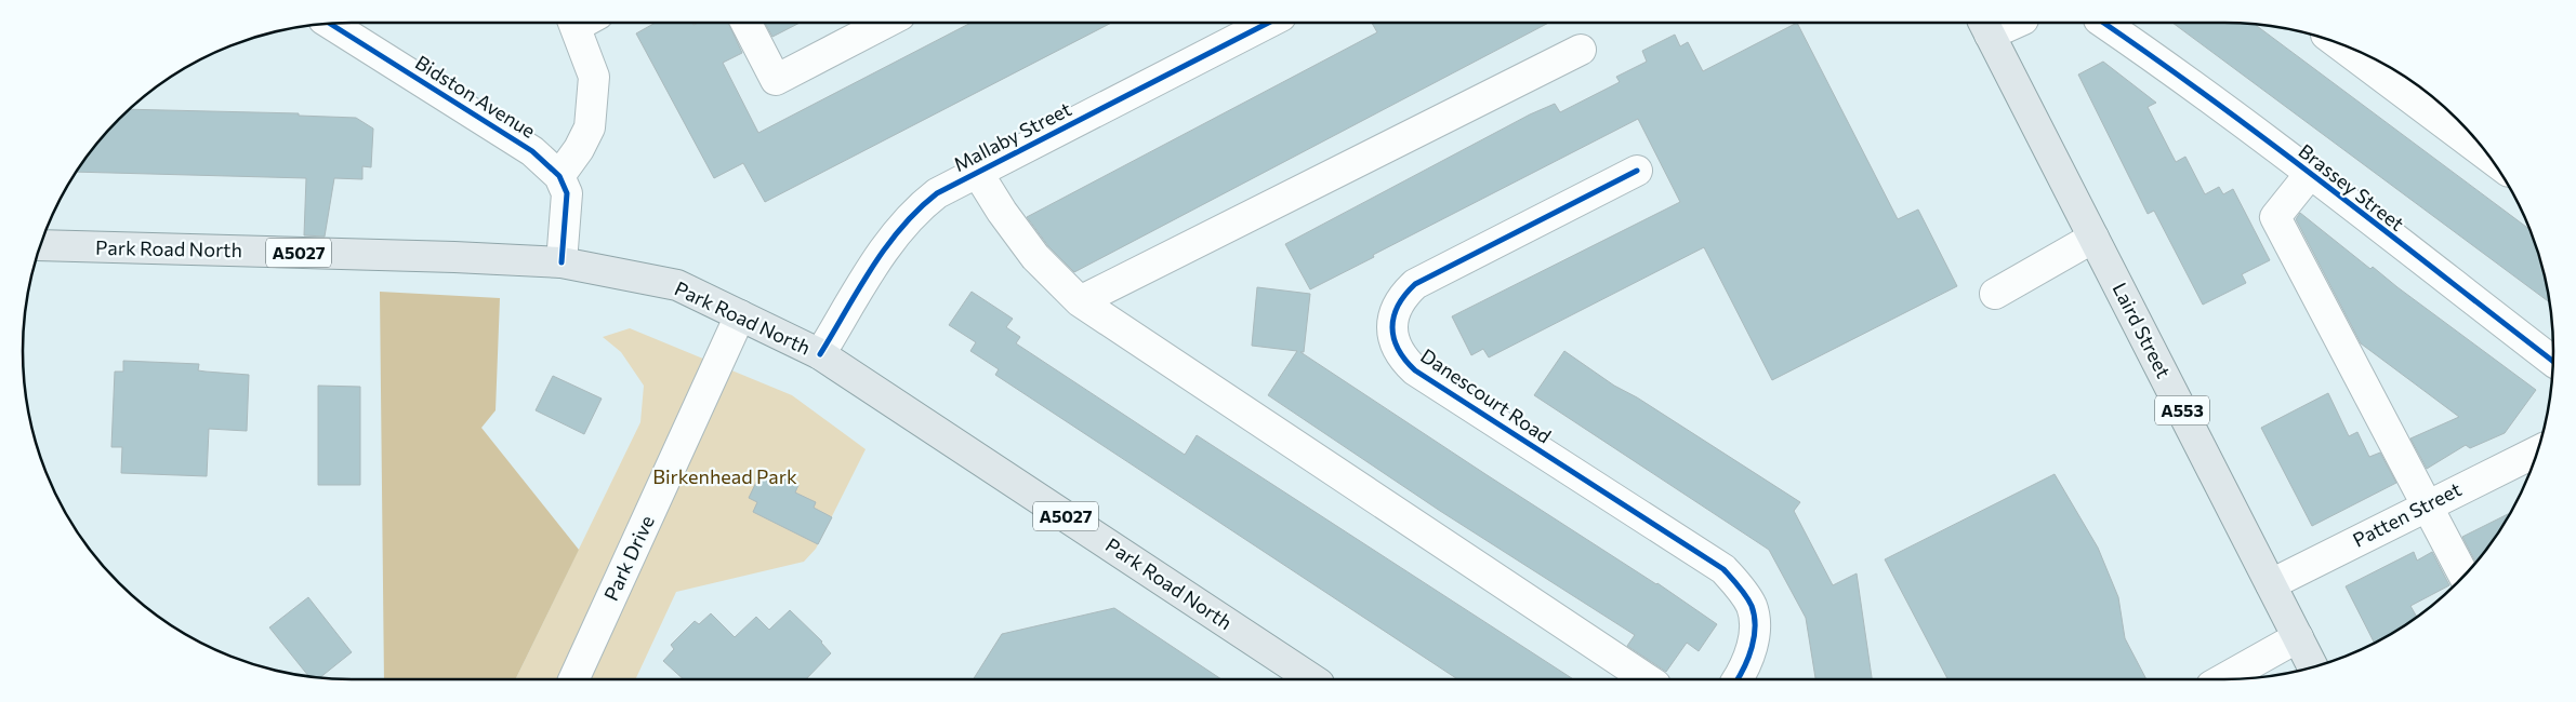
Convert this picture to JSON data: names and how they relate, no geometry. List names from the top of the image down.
{
  "streets": {
    "main road": [
      "Park Road North",
      "A5027",
      "Laird Street",
      "A553"
    ],
    "street": [
      "Bidston Avenue",
      "Mallaby Street",
      "Brassey Street",
      "Danescourt Road",
      "Patten Street",
      "Park Drive"
    ]
  },
  "crossings": [
    ["Mallaby Street", "Park Road North"],
    ["Park Road North", "Park Drive"],
    ["Laird Street", "Patten Street"]
  ],
  "parks": ["Birkenhead Park"]
}
